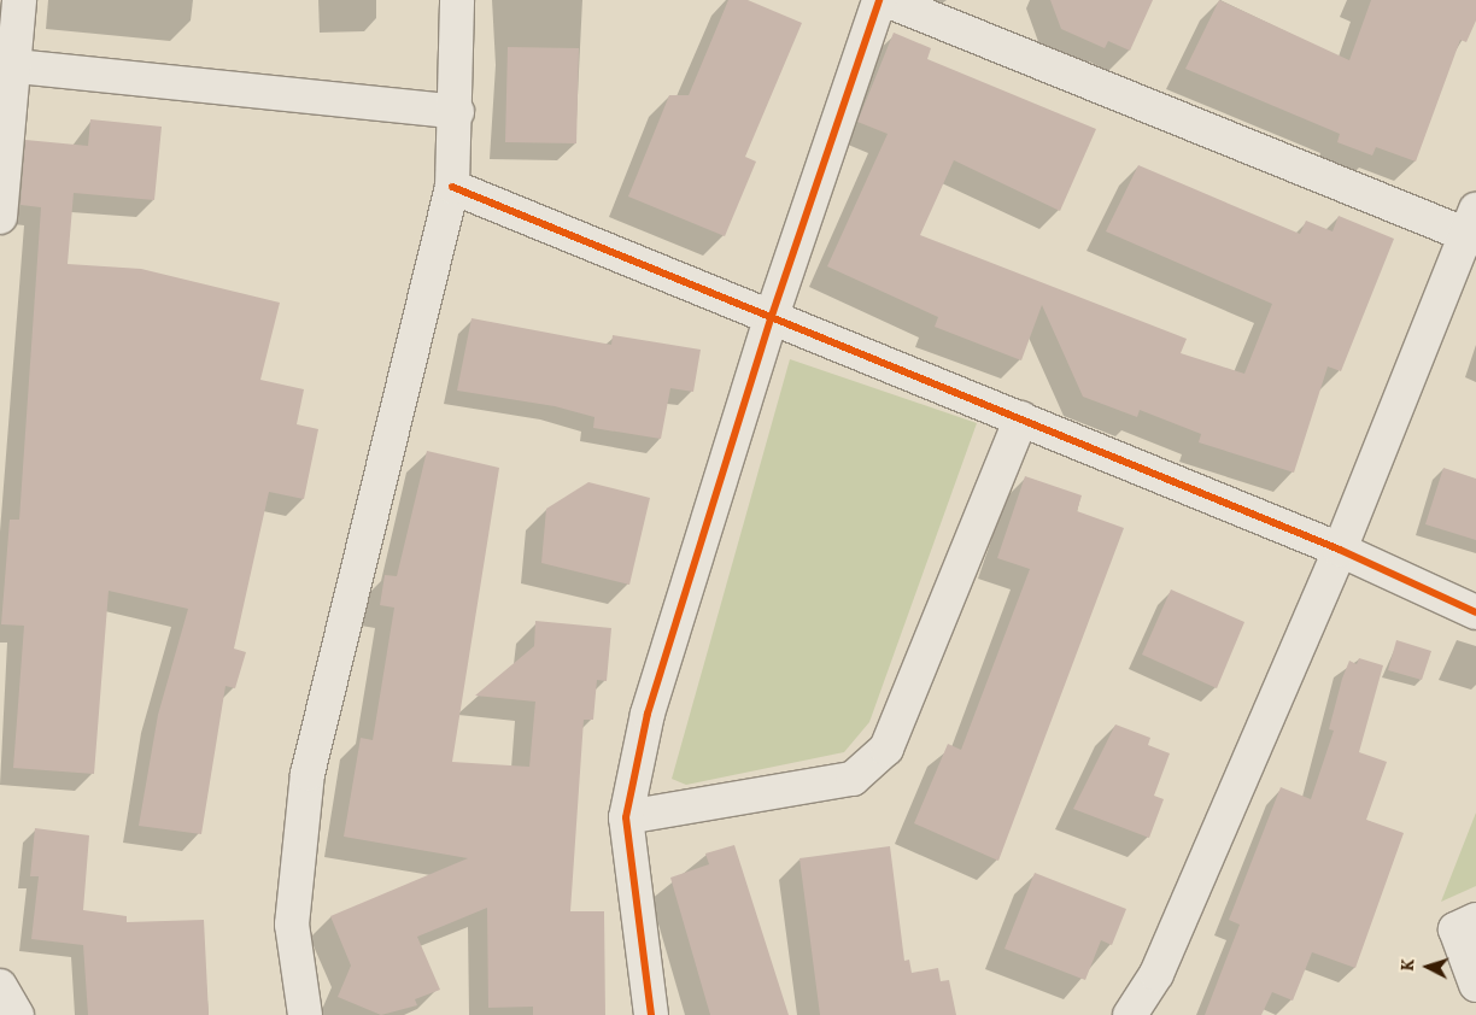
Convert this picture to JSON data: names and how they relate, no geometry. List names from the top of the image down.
{
  "north": "left"
}
